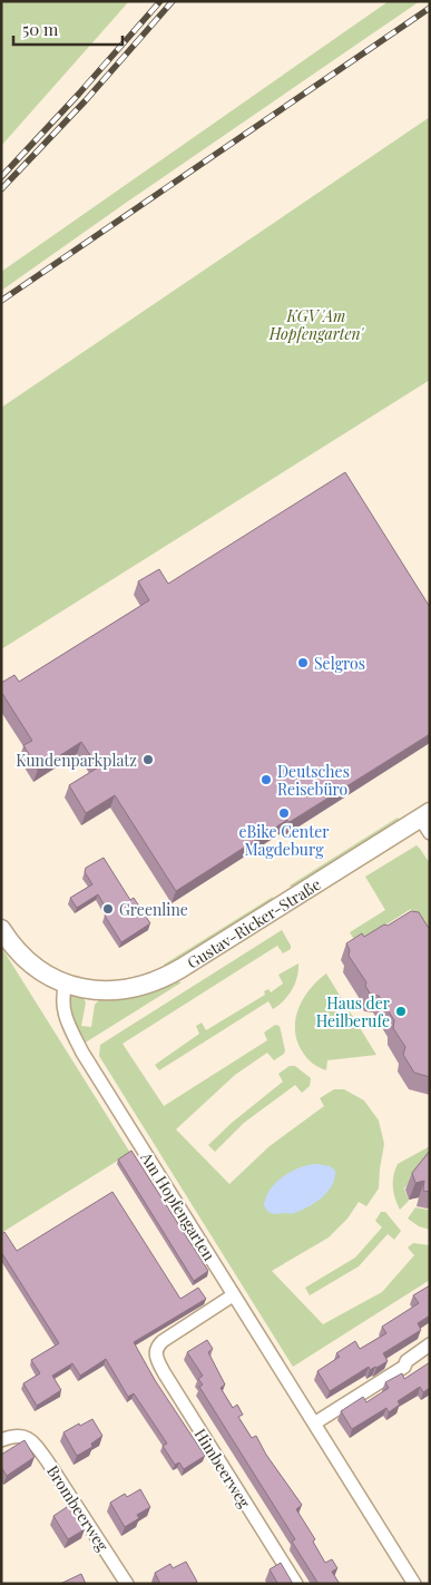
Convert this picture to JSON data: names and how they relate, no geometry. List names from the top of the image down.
{
  "streets": {
    "street": [
      "Gustav-Ricker-Straße",
      "Am Hopfengarten",
      "Himbeerweg",
      "Brombeerweg"
    ]
  },
  "crossings": [
    ["Gustav-Ricker-Straße", "Am Hopfengarten"],
    ["Am Hopfengarten", "Himbeerweg"]
  ],
  "parks": ["KGV 'Am Hopfengarten'"],
  "places": [
    "Selgros",
    "Kundenparkplatz",
    "Deutsches Reisebüro",
    "eBike Center Magdeburg",
    "Greenline",
    "Haus der Heilberufe"
  ],
  "scale_bar": "50 m"
}
